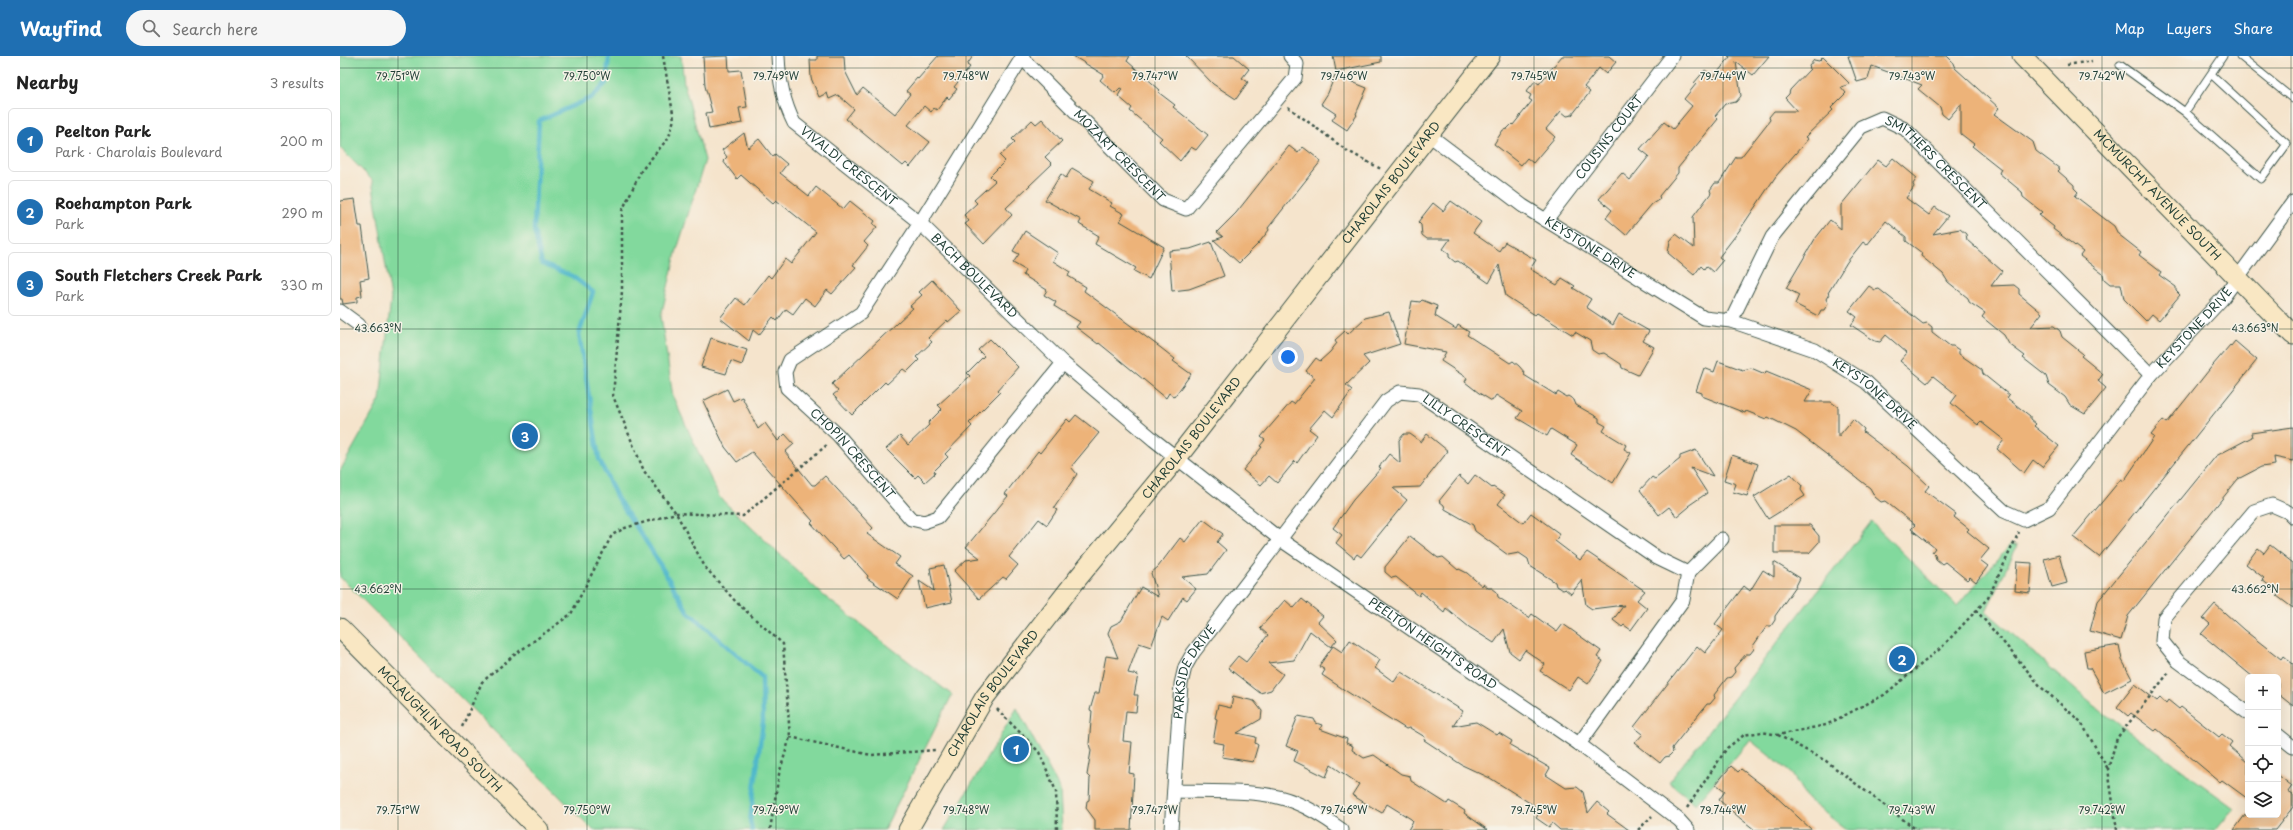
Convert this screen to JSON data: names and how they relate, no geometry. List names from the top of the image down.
{
  "streets": {
    "street": [
      "COUSINS COURT",
      "MOZART CRESCENT",
      "VIVALDI CRESCENT",
      "SMITHERS CRESCENT",
      "CHAROLAIS BOULEVARD",
      "MCMURCHY AVENUE SOUTH",
      "KEYSTONE DRIVE",
      "BACH BOULEVARD",
      "LILLY CRESCENT",
      "CHOPIN CRESCENT",
      "PEELTON HEIGHTS ROAD",
      "PARKSIDE DRIVE",
      "MCLAUGHLIN ROAD SOUTH"
    ]
  },
  "crossings": [
    ["COUSINS COURT", "KEYSTONE DRIVE"],
    ["VIVALDI CRESCENT", "BACH BOULEVARD"],
    ["VIVALDI CRESCENT", "CHOPIN CRESCENT"],
    ["SMITHERS CRESCENT", "KEYSTONE DRIVE"],
    ["CHAROLAIS BOULEVARD", "KEYSTONE DRIVE"],
    ["CHAROLAIS BOULEVARD", "BACH BOULEVARD"],
    ["CHAROLAIS BOULEVARD", "PEELTON HEIGHTS ROAD"],
    ["MCMURCHY AVENUE SOUTH", "KEYSTONE DRIVE"],
    ["BACH BOULEVARD", "CHOPIN CRESCENT"],
    ["BACH BOULEVARD", "PEELTON HEIGHTS ROAD"],
    ["LILLY CRESCENT", "PEELTON HEIGHTS ROAD"],
    ["LILLY CRESCENT", "PARKSIDE DRIVE"],
    ["PEELTON HEIGHTS ROAD", "PARKSIDE DRIVE"]
  ],
  "page": {
    "header": "Wayfind",
    "search": "Search here",
    "nav": ["Map", "Layers", "Share"],
    "heading": ["Nearby", "3 results"],
    "list": [
      {
        "mark": "1",
        "name": "Peelton Park",
        "note": "Park · Charolais Boulevard",
        "value": "200 m"
      },
      {
        "mark": "2",
        "name": "Roehampton Park",
        "note": "Park",
        "value": "290 m"
      },
      {
        "mark": "3",
        "name": "South Fletchers Creek Park",
        "note": "Park",
        "value": "330 m"
      }
    ],
    "pins": ["3", "2", "1"],
    "map_buttons": ["+", "−"]
  },
  "coordinates": [
    "79.751°W",
    "79.750°W",
    "79.749°W",
    "79.748°W",
    "79.747°W",
    "79.746°W",
    "79.745°W",
    "79.744°W",
    "79.743°W",
    "79.742°W",
    "43.663°N",
    "43.662°N"
  ]
}
